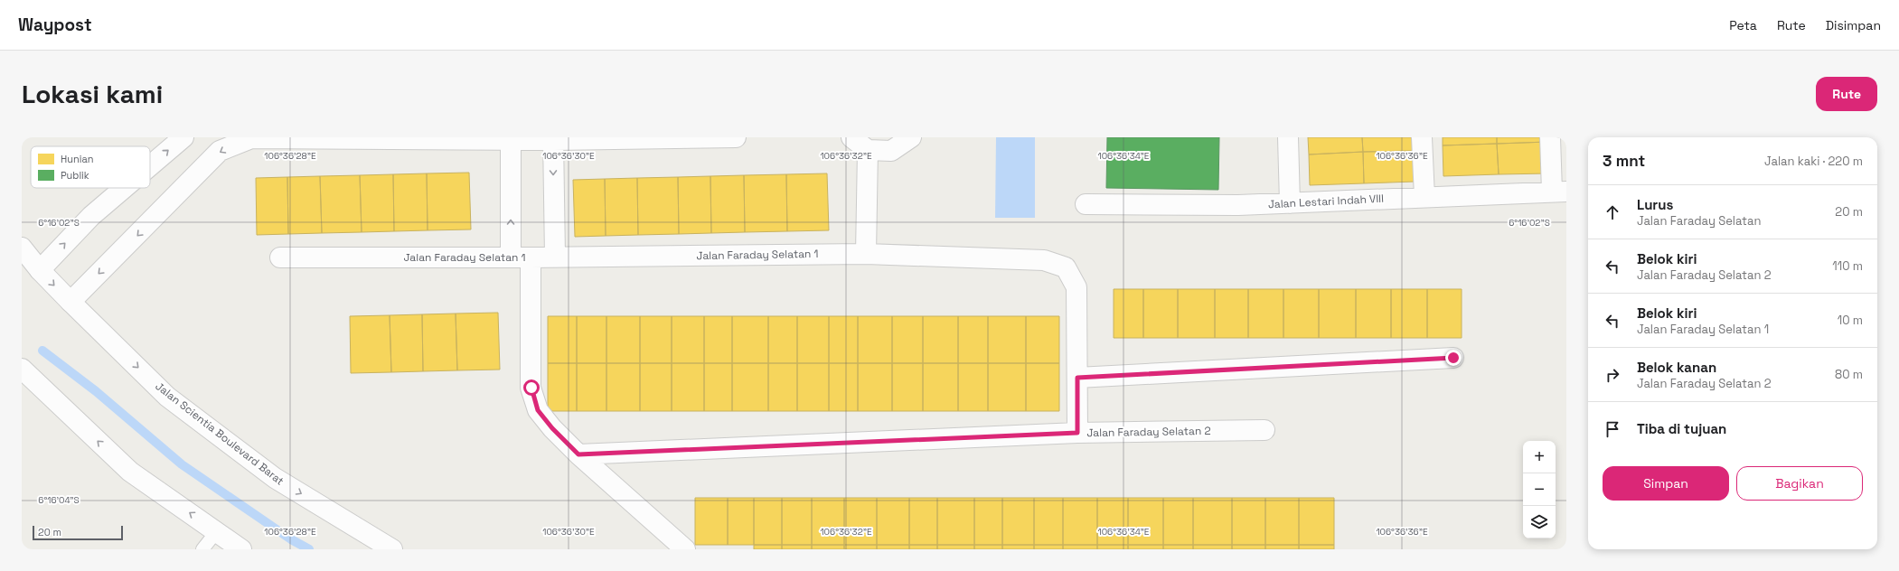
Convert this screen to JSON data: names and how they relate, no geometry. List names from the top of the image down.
{
  "streets": {
    "street": [
      "Jalan Lestari Indah VIII",
      "Jalan Faraday Selatan 1",
      "Jalan Faraday Selatan 2",
      "Jalan Scientia Boulevard Barat"
    ]
  },
  "crossings": [
    ["Jalan Faraday Selatan 1", "Jalan Faraday Selatan 2"]
  ],
  "legend": ["Hunian", "Publik"],
  "scale_bar": "20 m",
  "page": {
    "header": "Waypost",
    "nav": ["Peta", "Rute", "Disimpan"],
    "buttons": [
      "Rute",
      ["Simpan", "Bagikan"]
    ],
    "title": "Lokasi kami",
    "heading": ["3 mnt", "Jalan kaki · 220 m"],
    "list": [
      ["Lurus", "Jalan Faraday Selatan", "20 m"],
      ["Belok kiri", "Jalan Faraday Selatan 2", "110 m"],
      ["Belok kiri", "Jalan Faraday Selatan 1", "10 m"],
      ["Belok kanan", "Jalan Faraday Selatan 2", "80 m"],
      "Tiba di tujuan"
    ],
    "map_buttons": ["+", "−"],
    "scale": "20 m"
  },
  "coordinates": [
    "106°36'28\"E",
    "106°36'30\"E",
    "106°36'32\"E",
    "106°36'34\"E",
    "106°36'36\"E",
    "6°16'02\"S",
    "6°16'04\"S"
  ]
}
